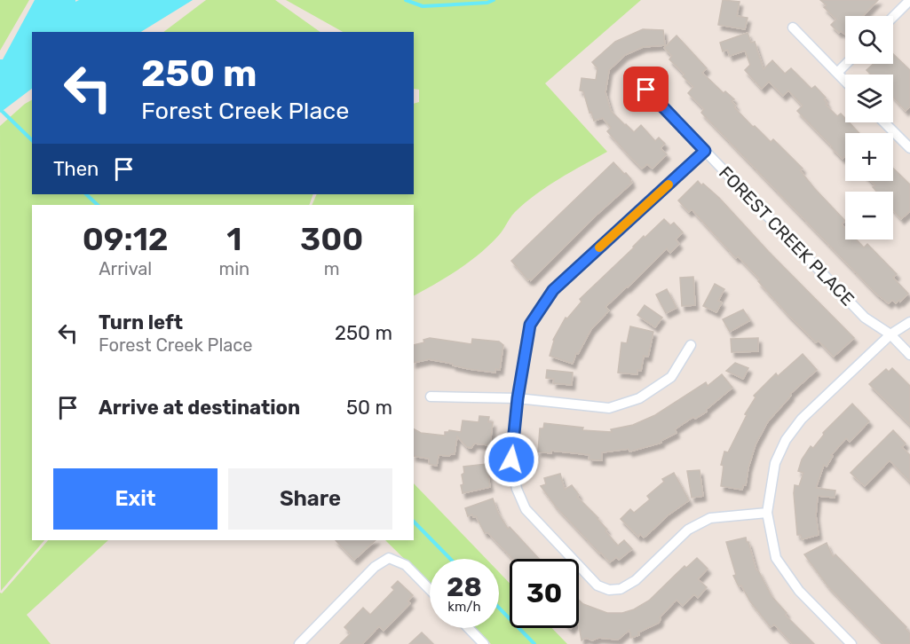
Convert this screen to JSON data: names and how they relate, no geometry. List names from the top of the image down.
{
  "streets": {
    "street": ["FOREST CREEK PLACE"]
  },
  "page": {
    "map_buttons": ["+", "−"],
    "turn": ["250 m", "Forest Creek Place"],
    "then": "Then",
    "eta": [
      "09:12",
      "Arrival",
      "1",
      "min",
      "300",
      "m"
    ],
    "list": [
      {
        "name": "Turn left",
        "note": "Forest Creek Place",
        "value": "250 m"
      },
      {
        "name": "Arrive at destination",
        "value": "50 m"
      }
    ],
    "buttons": ["Exit", "Share"],
    "speed": "28 km/h",
    "limit": "30"
  }
}
